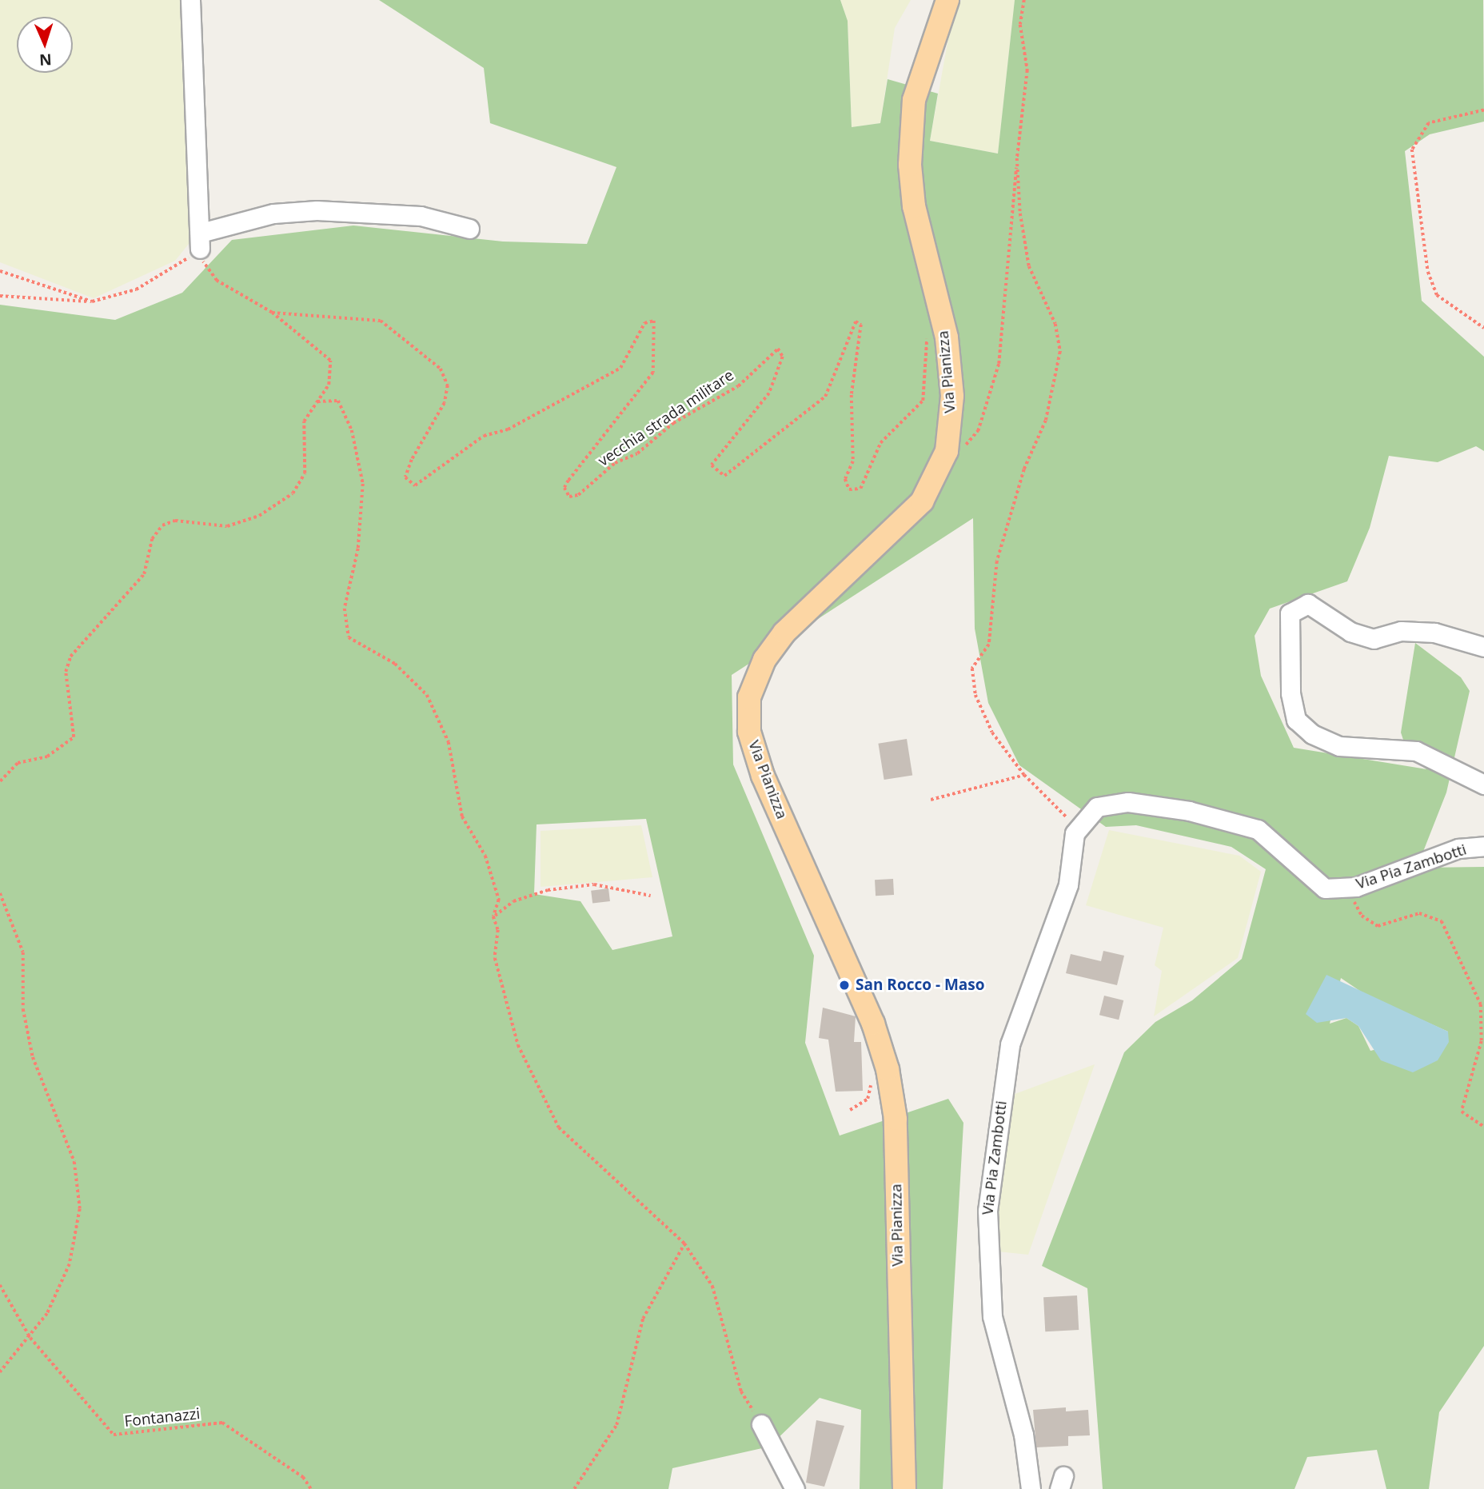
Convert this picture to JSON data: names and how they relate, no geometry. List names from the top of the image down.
{
  "streets": {
    "main road": ["Via Pianizza"],
    "street": ["Via Pia Zambotti"],
    "path": ["vecchia strada militare", "Fontanazzi"]
  },
  "places": ["San Rocco - Maso"],
  "north": "bottom"
}
